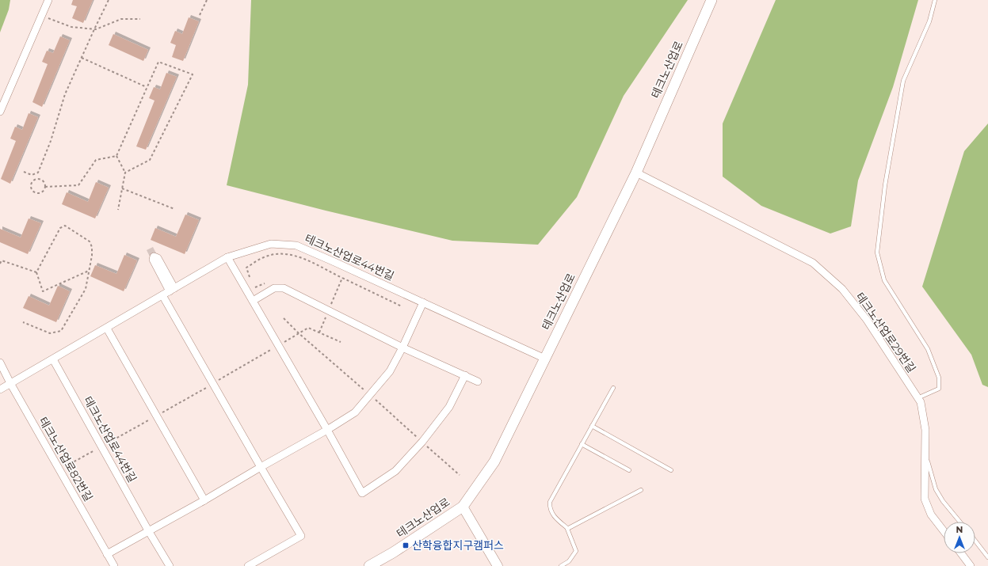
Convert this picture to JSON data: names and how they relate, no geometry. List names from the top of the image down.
{
  "streets": {
    "main road": ["테크노산업로"],
    "street": ["테크노산업로44번길", "테크노산업로29번길", "테크노산업로82번길"]
  },
  "crossings": [
    ["테크노산업로", "테크노산업로44번길"],
    ["테크노산업로", "테크노산업로29번길"],
    ["테크노산업로44번길", "테크노산업로82번길"]
  ],
  "places": {
    "transit": ["산학융합지구캠퍼스"]
  },
  "north": "top"
}
